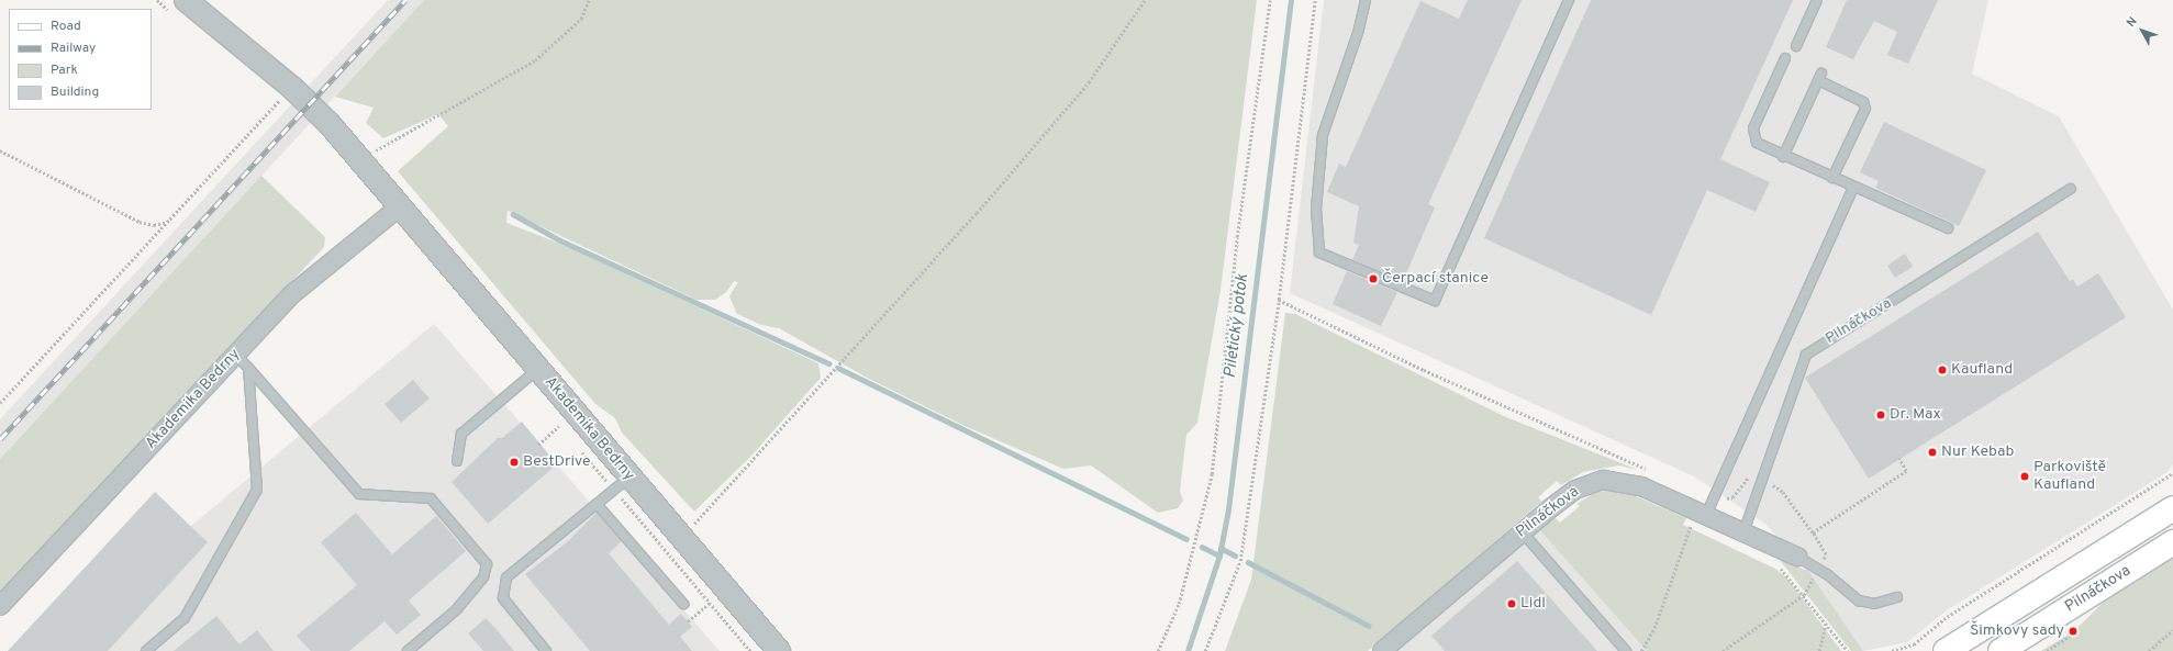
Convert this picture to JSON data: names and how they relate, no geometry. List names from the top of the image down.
{
  "streets": {
    "main road": ["Pilnáčkova"],
    "street": ["Akademika Bedrny"]
  },
  "water": ["Piletický potok"],
  "places": [
    "Čerpací stanice",
    "Kaufland",
    "Dr. Max",
    "Nur Kebab",
    "BestDrive",
    "Parkoviště Kaufland",
    "Lidl",
    "Šimkovy sady"
  ],
  "legend": [
    "Road",
    "Railway",
    "Park",
    "Building"
  ],
  "north": "top left"
}
